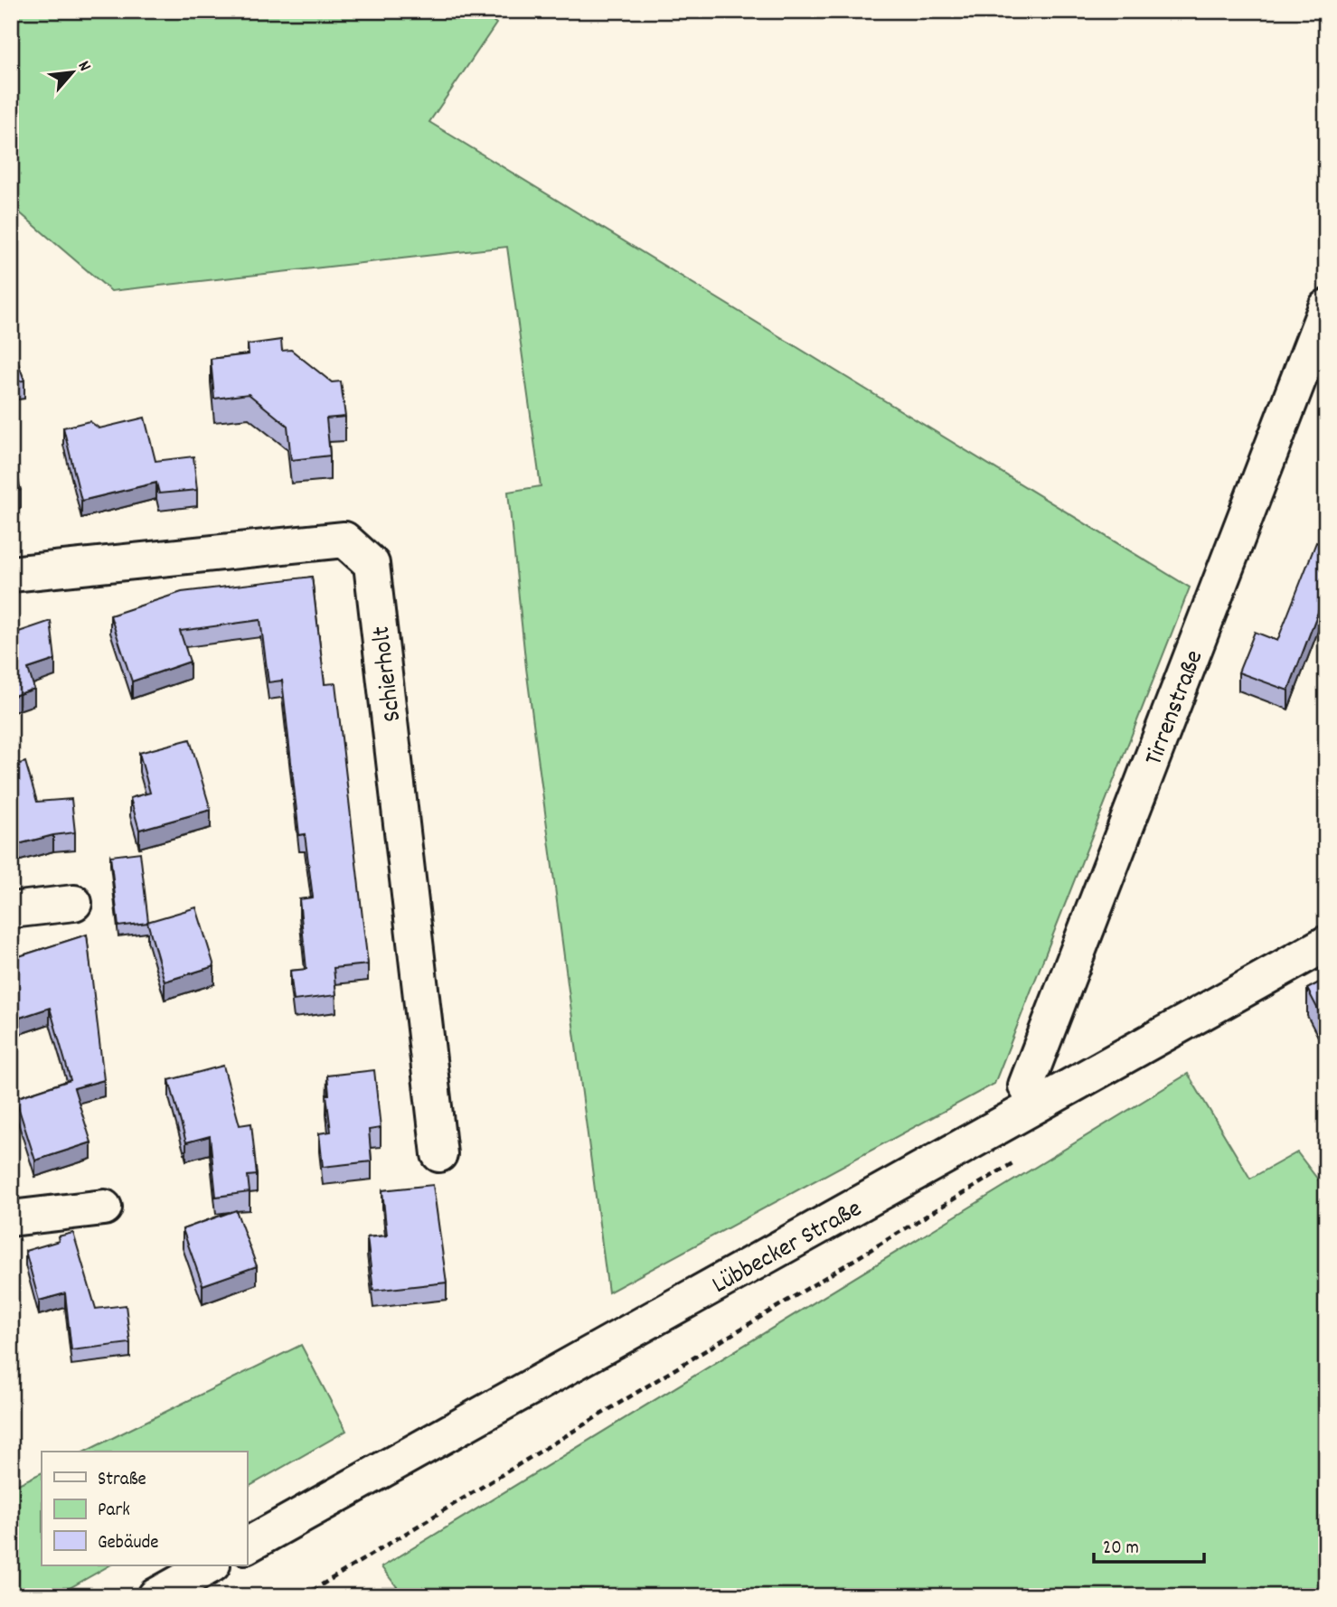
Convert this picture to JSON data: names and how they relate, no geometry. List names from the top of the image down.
{
  "streets": {
    "street": ["Schierholt", "Tirrenstraße", "Lübbecker Straße"]
  },
  "crossings": [
    ["Tirrenstraße", "Lübbecker Straße"]
  ],
  "legend": ["Straße", "Park", "Gebäude"],
  "scale_bar": "20 m",
  "north": "top right"
}
